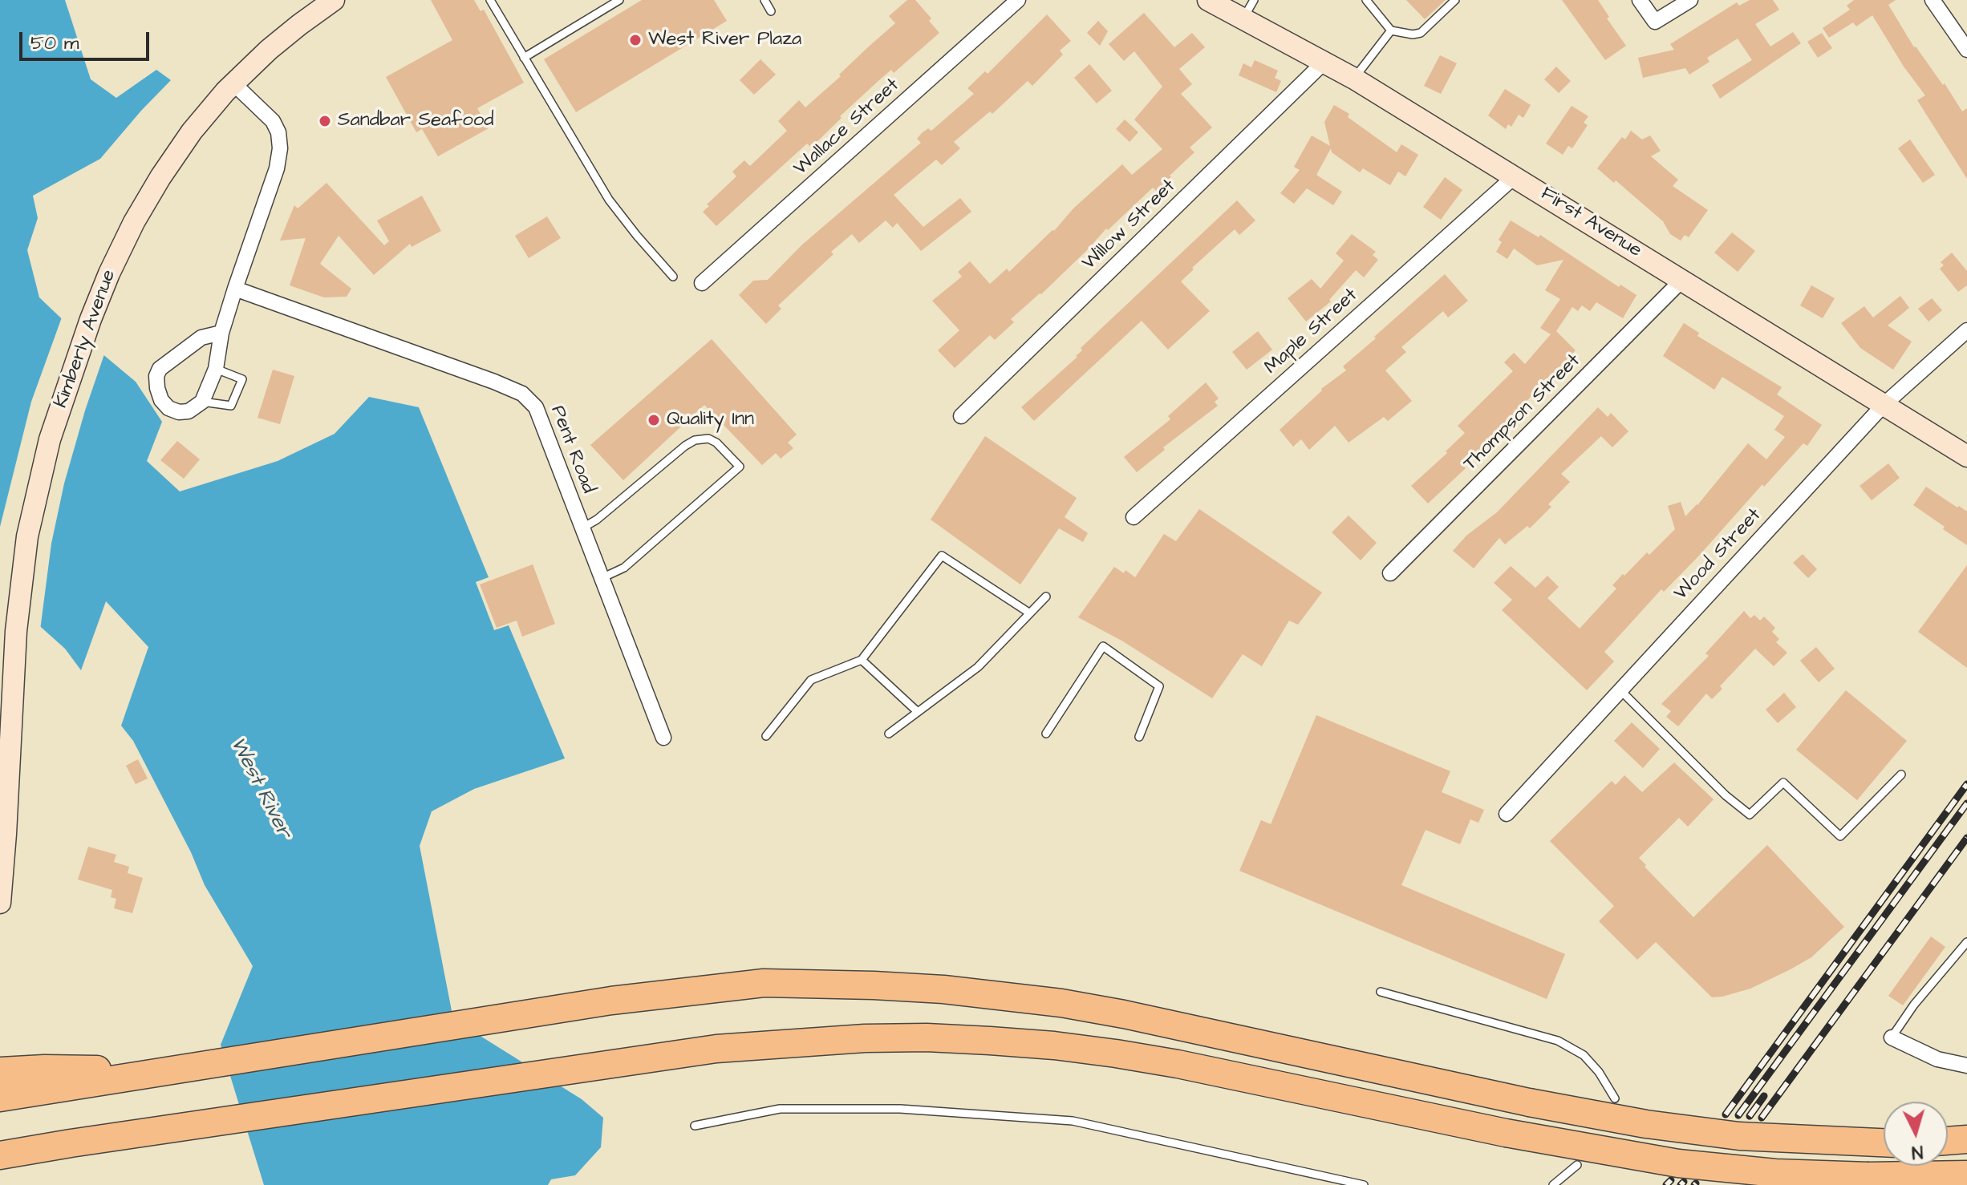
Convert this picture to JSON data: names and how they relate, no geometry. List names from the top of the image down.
{
  "streets": {
    "main road": ["First Avenue", "Kimberly Avenue"],
    "street": [
      "Wallace Street",
      "Willow Street",
      "Maple Street",
      "Thompson Street",
      "Pent Road",
      "Wood Street"
    ]
  },
  "crossings": [
    ["First Avenue", "Willow Street"],
    ["First Avenue", "Maple Street"],
    ["First Avenue", "Thompson Street"],
    ["First Avenue", "Wood Street"]
  ],
  "water": ["West River"],
  "places": ["West River Plaza", "Sandbar Seafood", "Quality Inn"],
  "scale_bar": "50 m",
  "north": "bottom"
}
